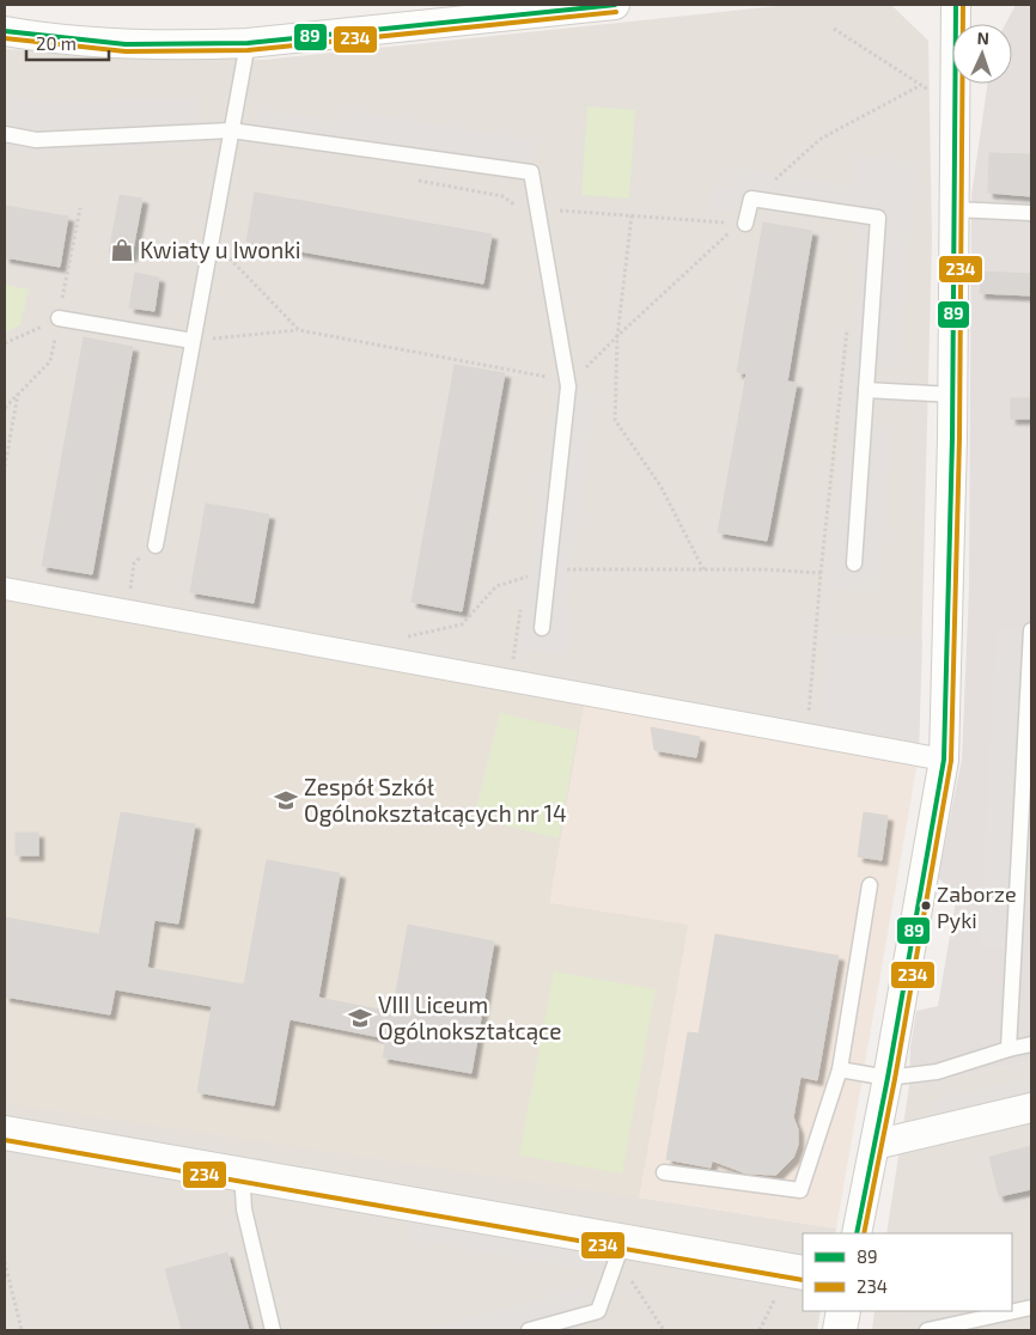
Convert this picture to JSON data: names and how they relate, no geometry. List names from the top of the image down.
{
  "places": {
    "shop": ["Kwiaty u Iwonki"],
    "school or university": ["Zespół Szkół Ogólnokształcących nr 14", "VIII Liceum Ogólnokształcące"],
    "other": ["Zaborze Pyki"]
  },
  "lines": ["transit line 89", "transit line 234"],
  "legend": ["89", "234"],
  "scale_bar": "20 m",
  "north": "top"
}
